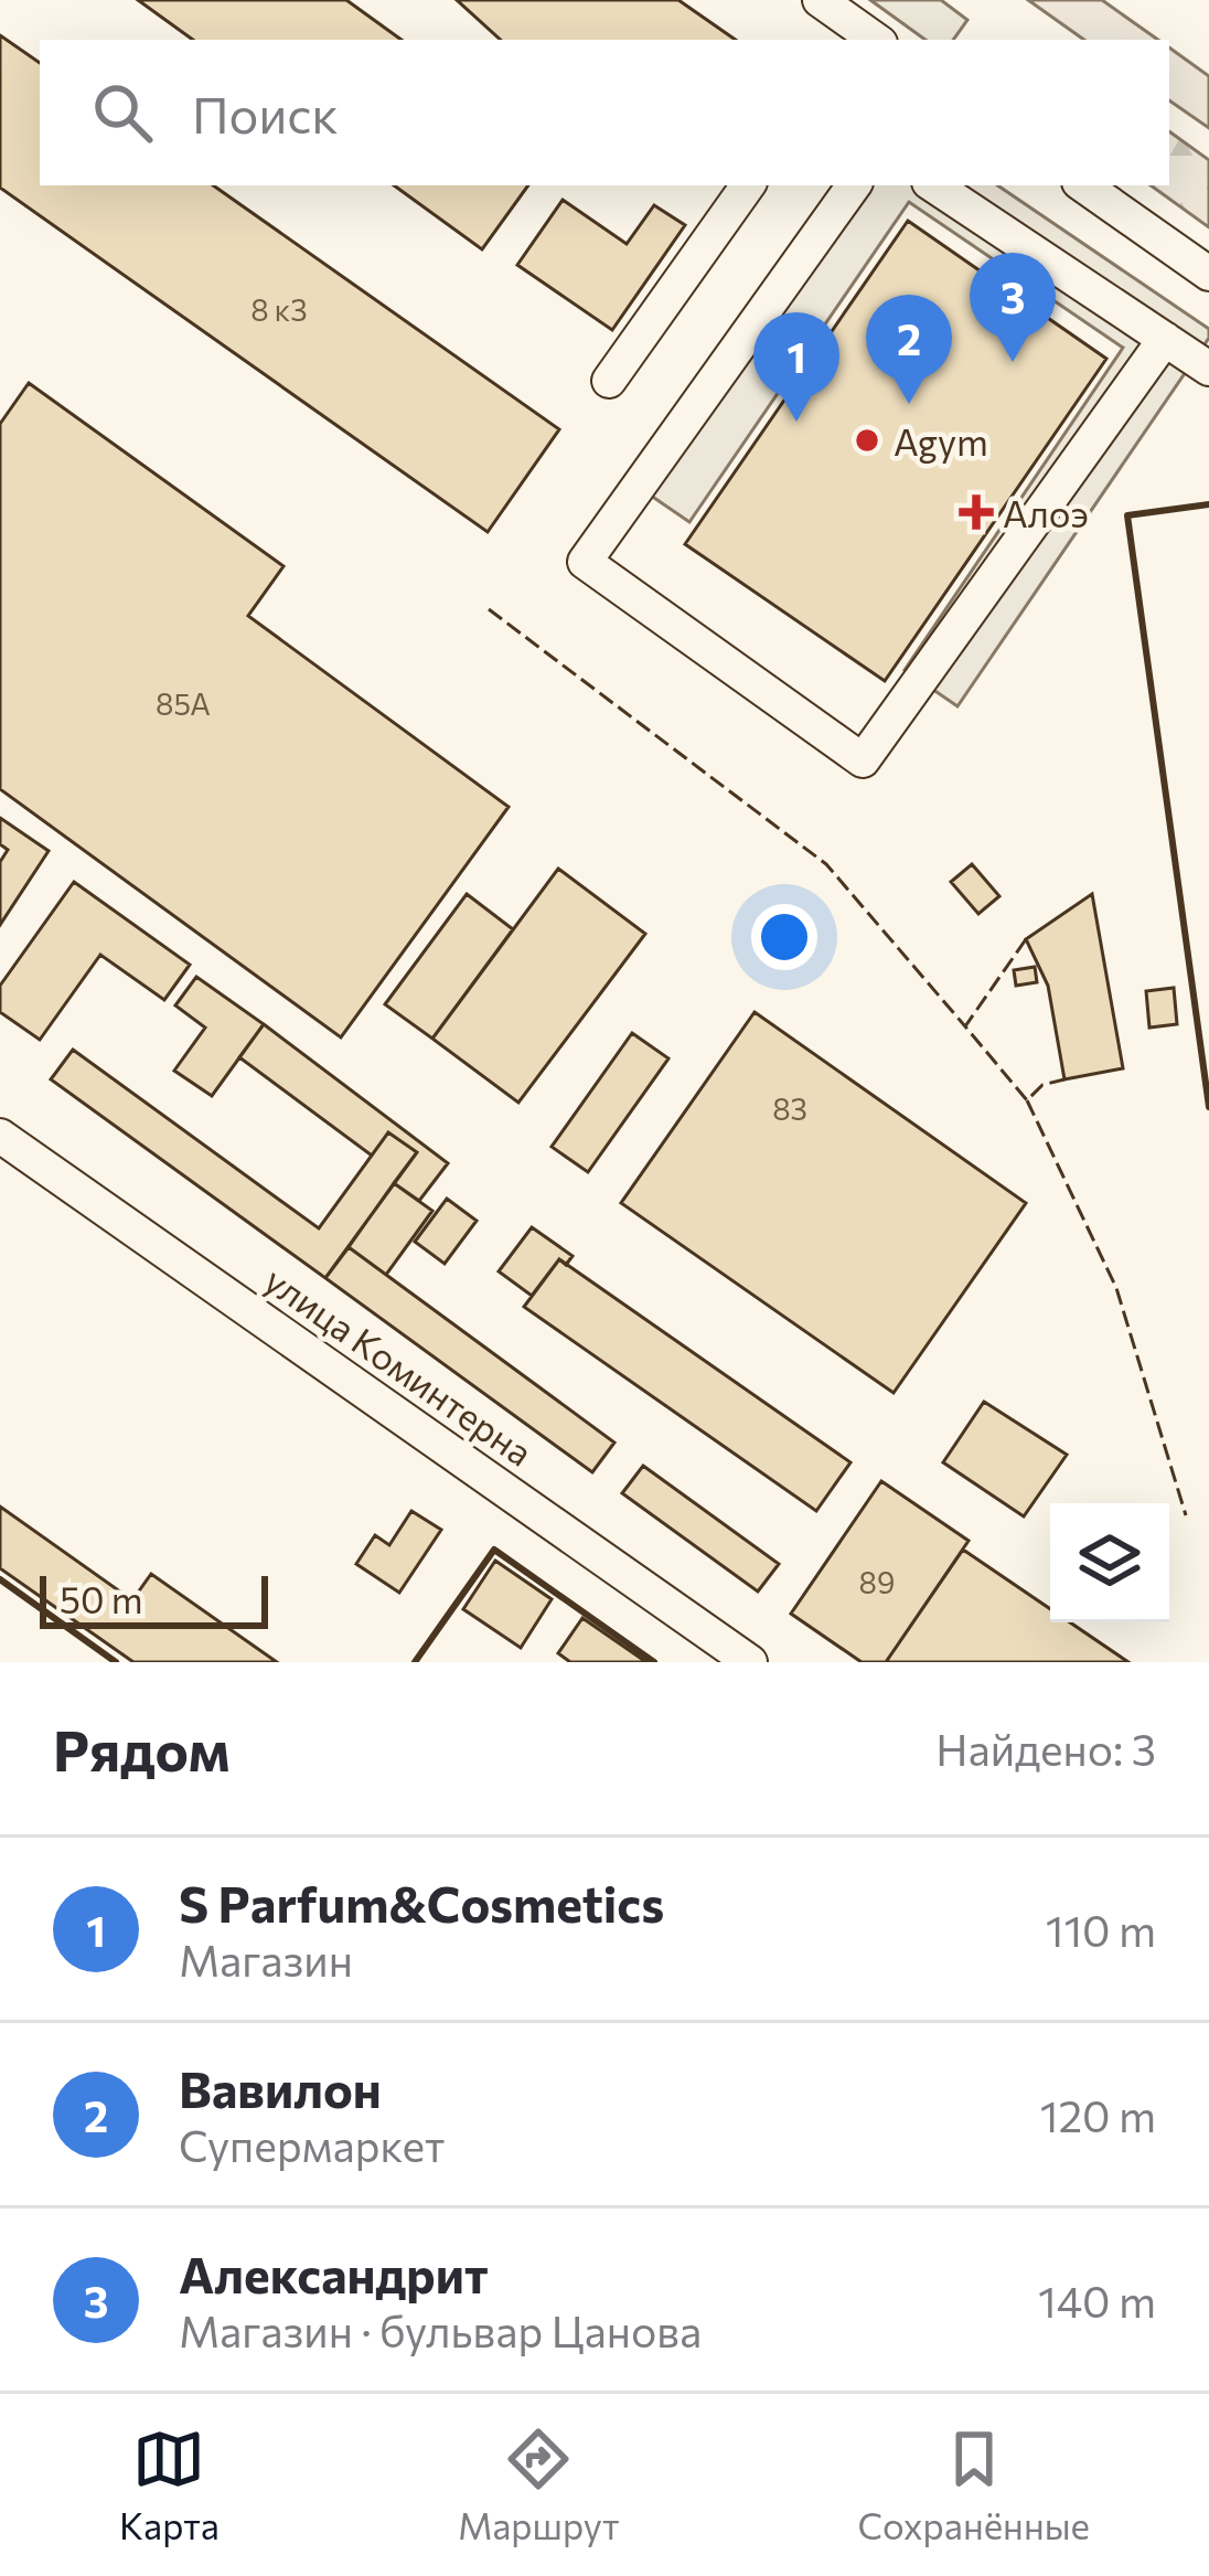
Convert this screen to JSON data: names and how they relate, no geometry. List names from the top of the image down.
{
  "streets": {
    "street": ["улица Коминтерна"]
  },
  "places": {
    "other": ["Agym"],
    "health": ["Алоэ"]
  },
  "house_numbers": [
    "8 к3",
    "85А",
    "83",
    "89"
  ],
  "scale_bar": "50 m",
  "page": {
    "search": "Поиск",
    "pins": ["3", "2", "1"],
    "scale": "50 m",
    "heading": ["Рядом", "Найдено: 3"],
    "list": [
      {
        "mark": "1",
        "name": "S Parfum&Cosmetics",
        "note": "Магазин",
        "value": "110 m"
      },
      {
        "mark": "2",
        "name": "Вавилон",
        "note": "Супермаркет",
        "value": "120 m"
      },
      {
        "mark": "3",
        "name": "Александрит",
        "note": "Магазин · бульвар Цанова",
        "value": "140 m"
      }
    ],
    "nav": ["Карта", "Маршрут", "Сохранённые"]
  }
}
